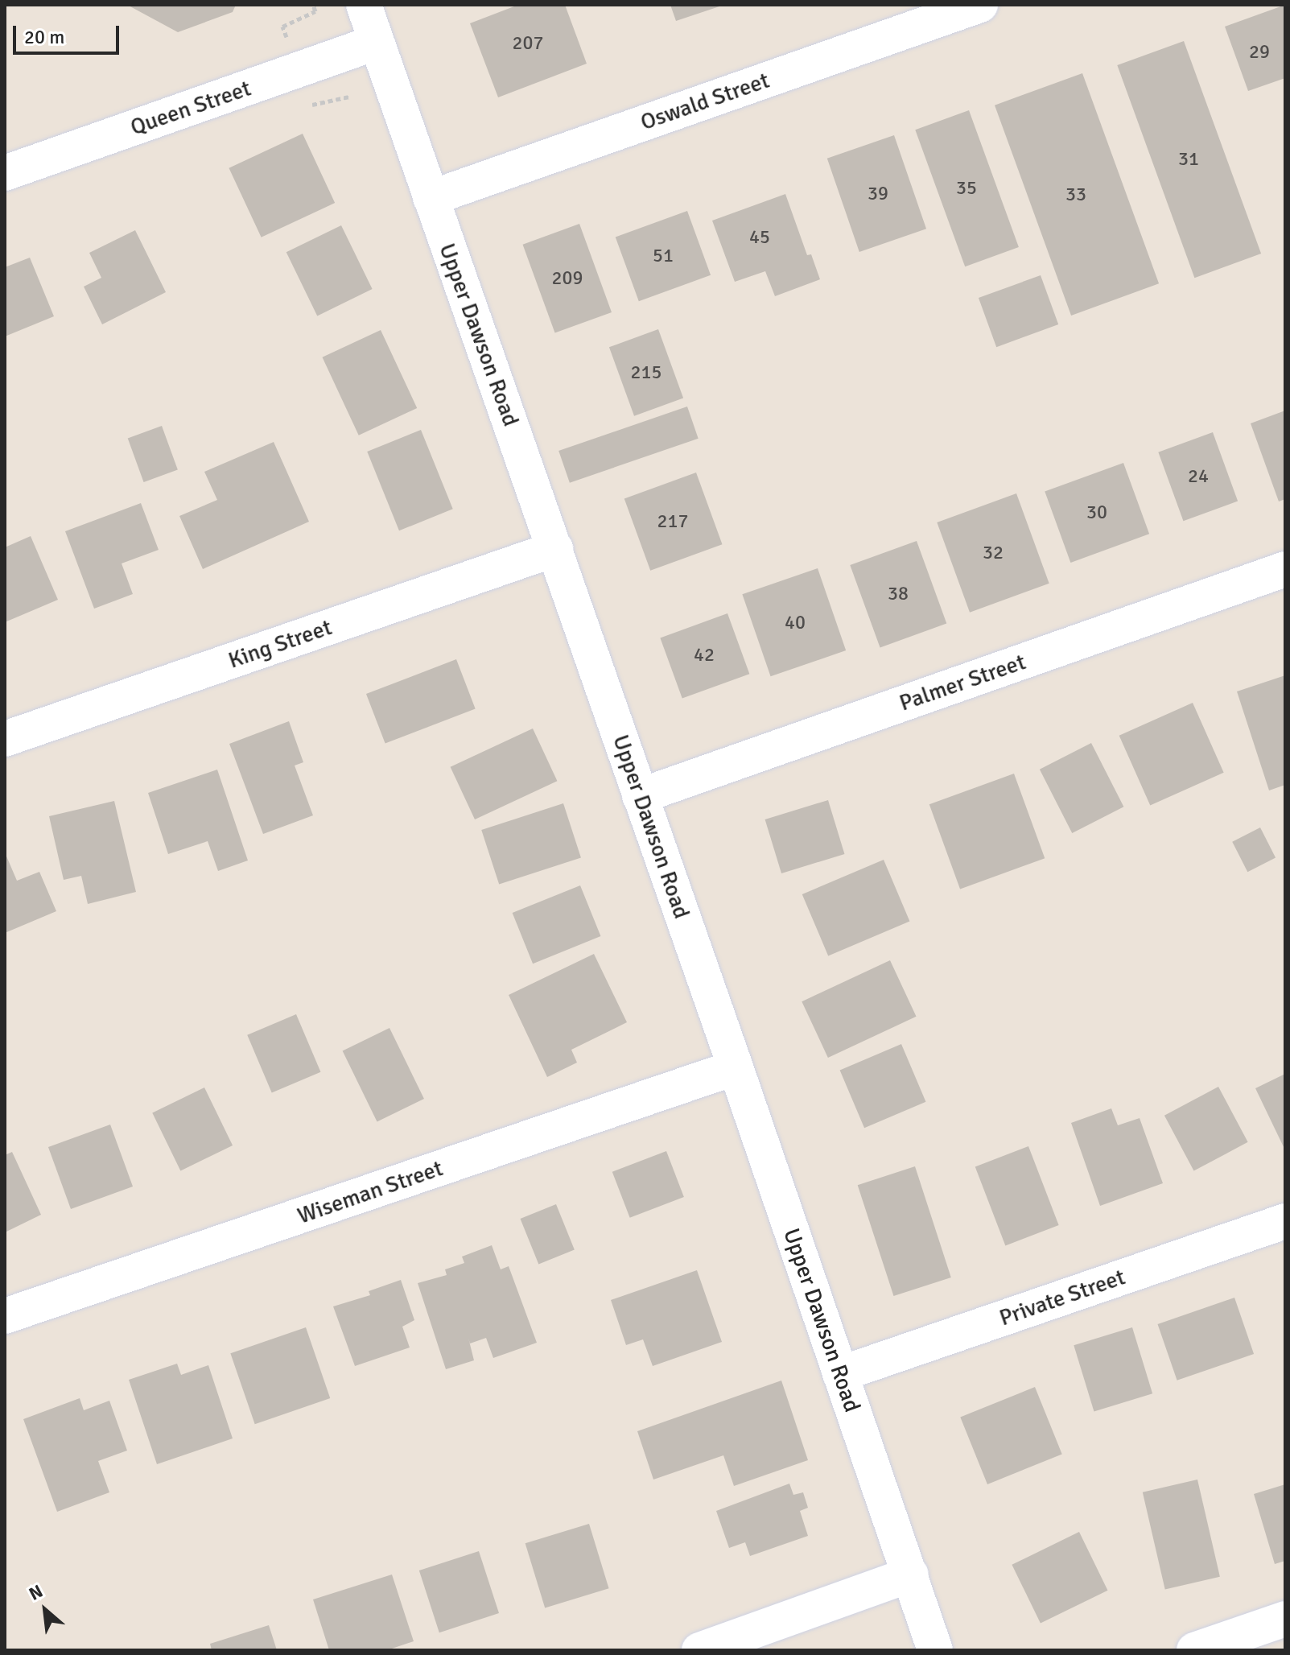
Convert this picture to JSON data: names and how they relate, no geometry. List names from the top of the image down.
{
  "streets": {
    "street": [
      "Oswald Street",
      "Queen Street",
      "Upper Dawson Road",
      "King Street",
      "Palmer Street",
      "Wiseman Street",
      "Private Street"
    ]
  },
  "crossings": [
    ["Oswald Street", "Upper Dawson Road"],
    ["Queen Street", "Upper Dawson Road"],
    ["Upper Dawson Road", "King Street"],
    ["Upper Dawson Road", "Palmer Street"],
    ["Upper Dawson Road", "Wiseman Street"],
    ["Upper Dawson Road", "Private Street"]
  ],
  "house_numbers": [
    "207",
    "29",
    "31",
    "35",
    "39",
    "33",
    "45",
    "51",
    "209",
    "215",
    "24",
    "30",
    "217",
    "32",
    "38",
    "40",
    "42"
  ],
  "scale_bar": "20 m",
  "north": "top left"
}
